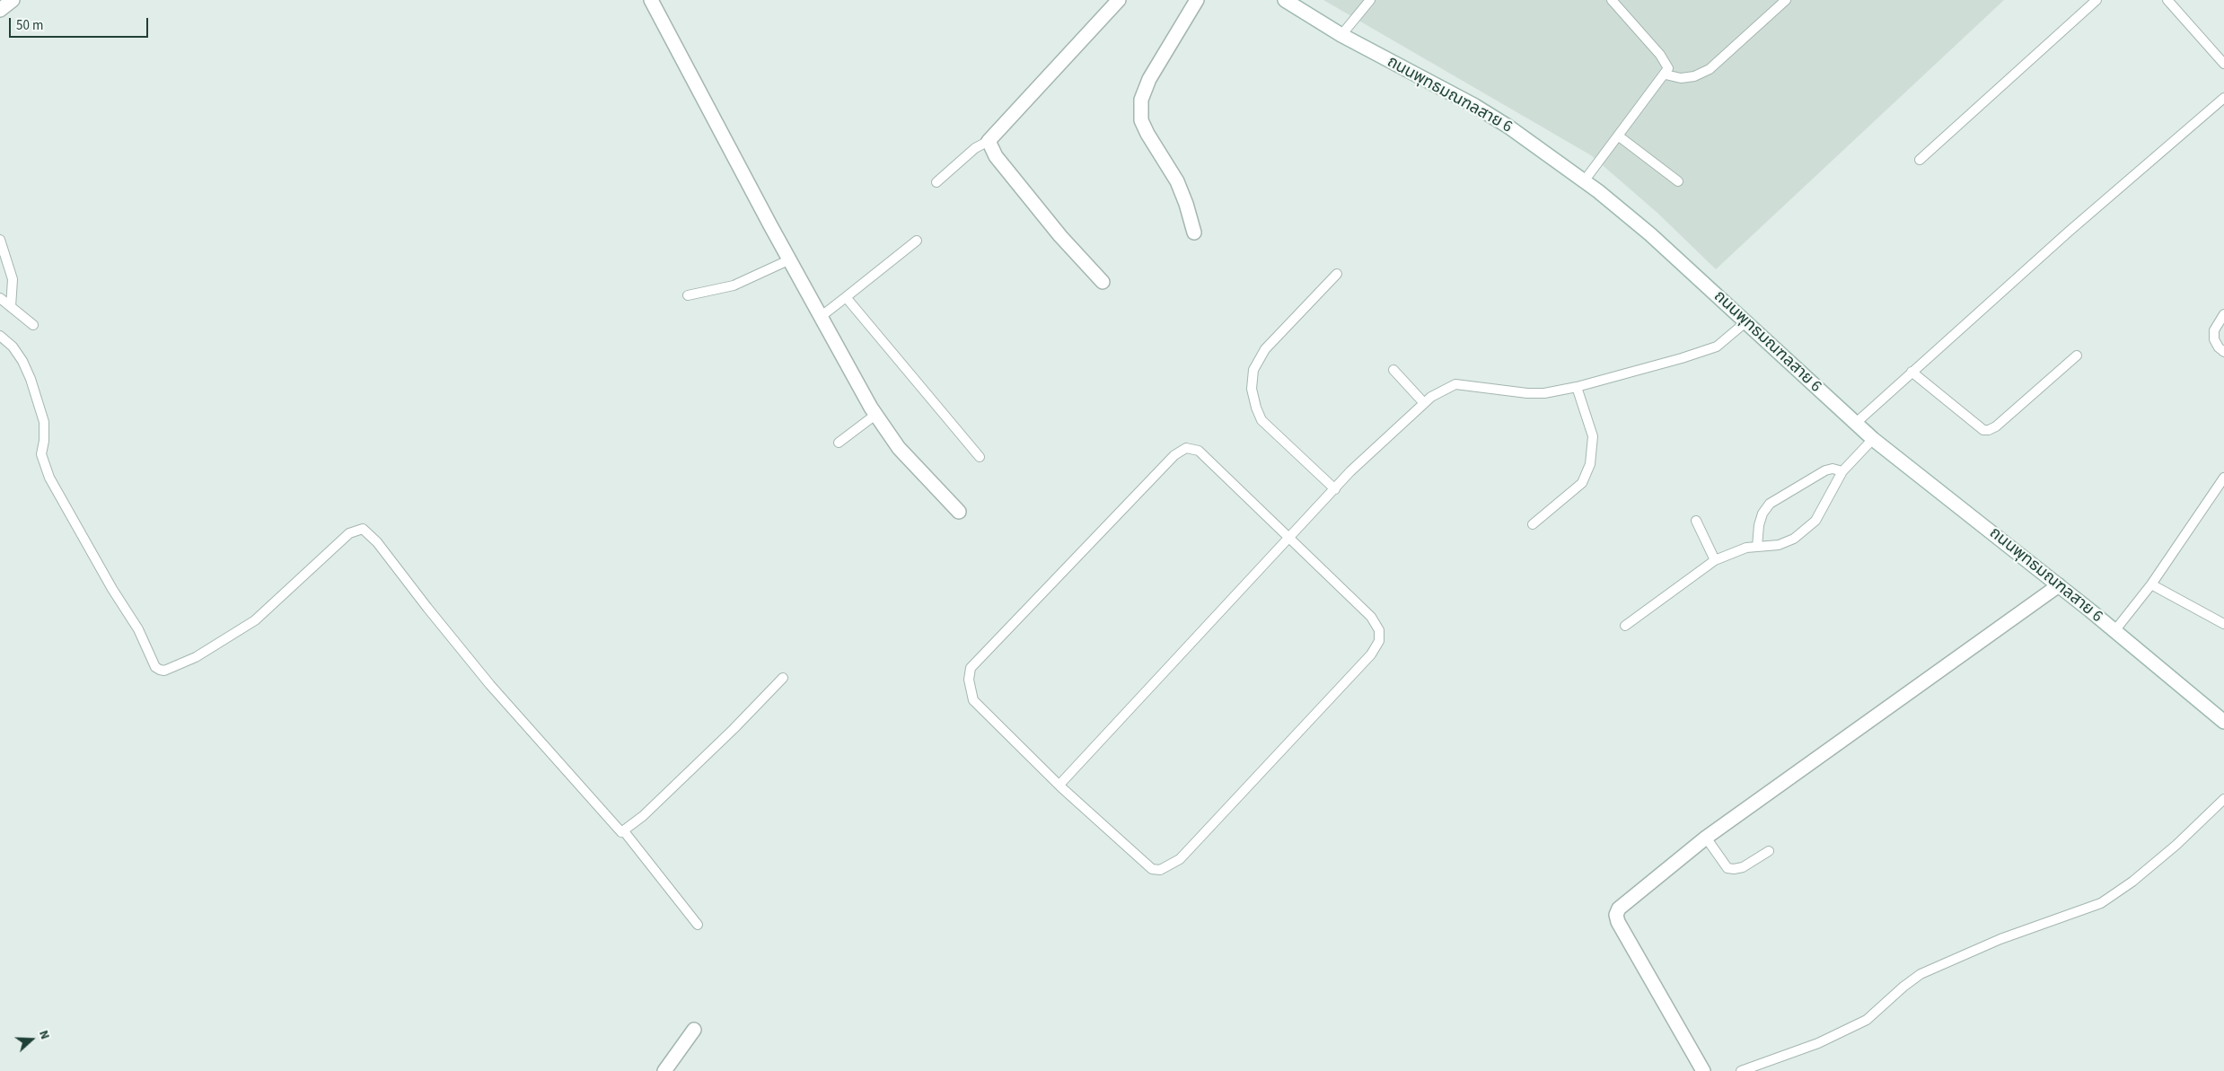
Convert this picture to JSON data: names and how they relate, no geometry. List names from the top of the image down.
{
  "streets": {
    "street": ["ถนนพุทธมณฑลสาย 6"]
  },
  "scale_bar": "50 m",
  "north": "right"
}
